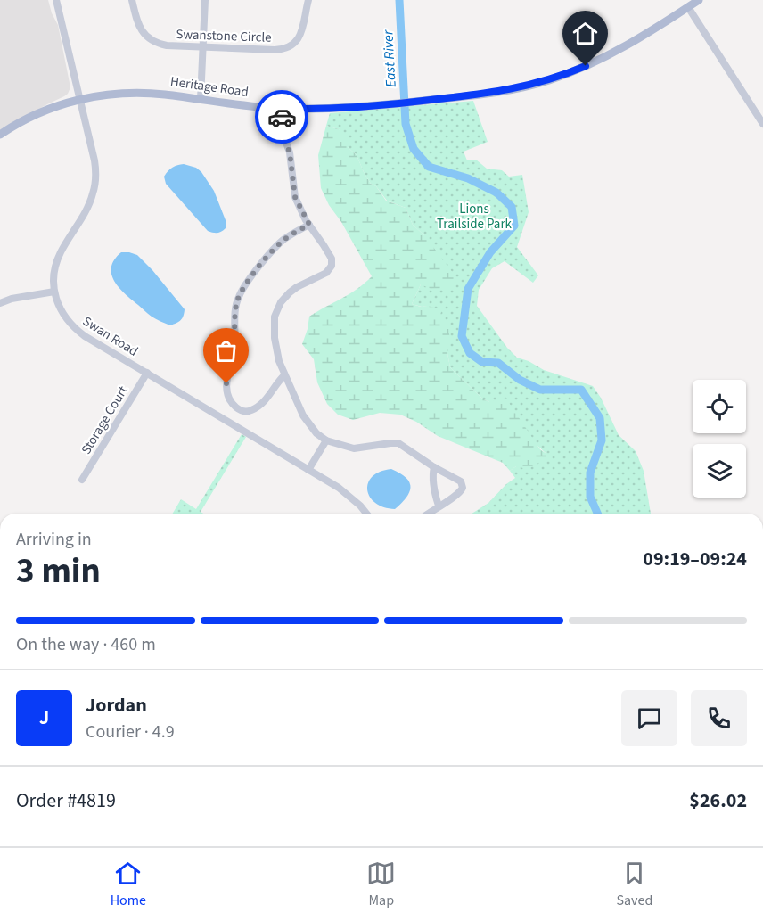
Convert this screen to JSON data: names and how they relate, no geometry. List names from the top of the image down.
{
  "streets": {
    "main road": ["Heritage Road"],
    "street": ["Swanstone Circle", "Swan Road", "Storage Court"]
  },
  "crossings": [
    ["Heritage Road", "Swan Road"],
    ["Swan Road", "Storage Court"]
  ],
  "water": ["East River"],
  "parks": ["Lions Trailside Park"],
  "page": {
    "heading": ["3 min", "Arriving in", "09:19–09:24"],
    "panel": [
      "Jordan",
      "Courier · 4.9",
      "Order #4819",
      "$26.02"
    ],
    "bar": "On the way · 460 m",
    "round": "J",
    "tabs": ["Home", "Map", "Saved"]
  }
}
